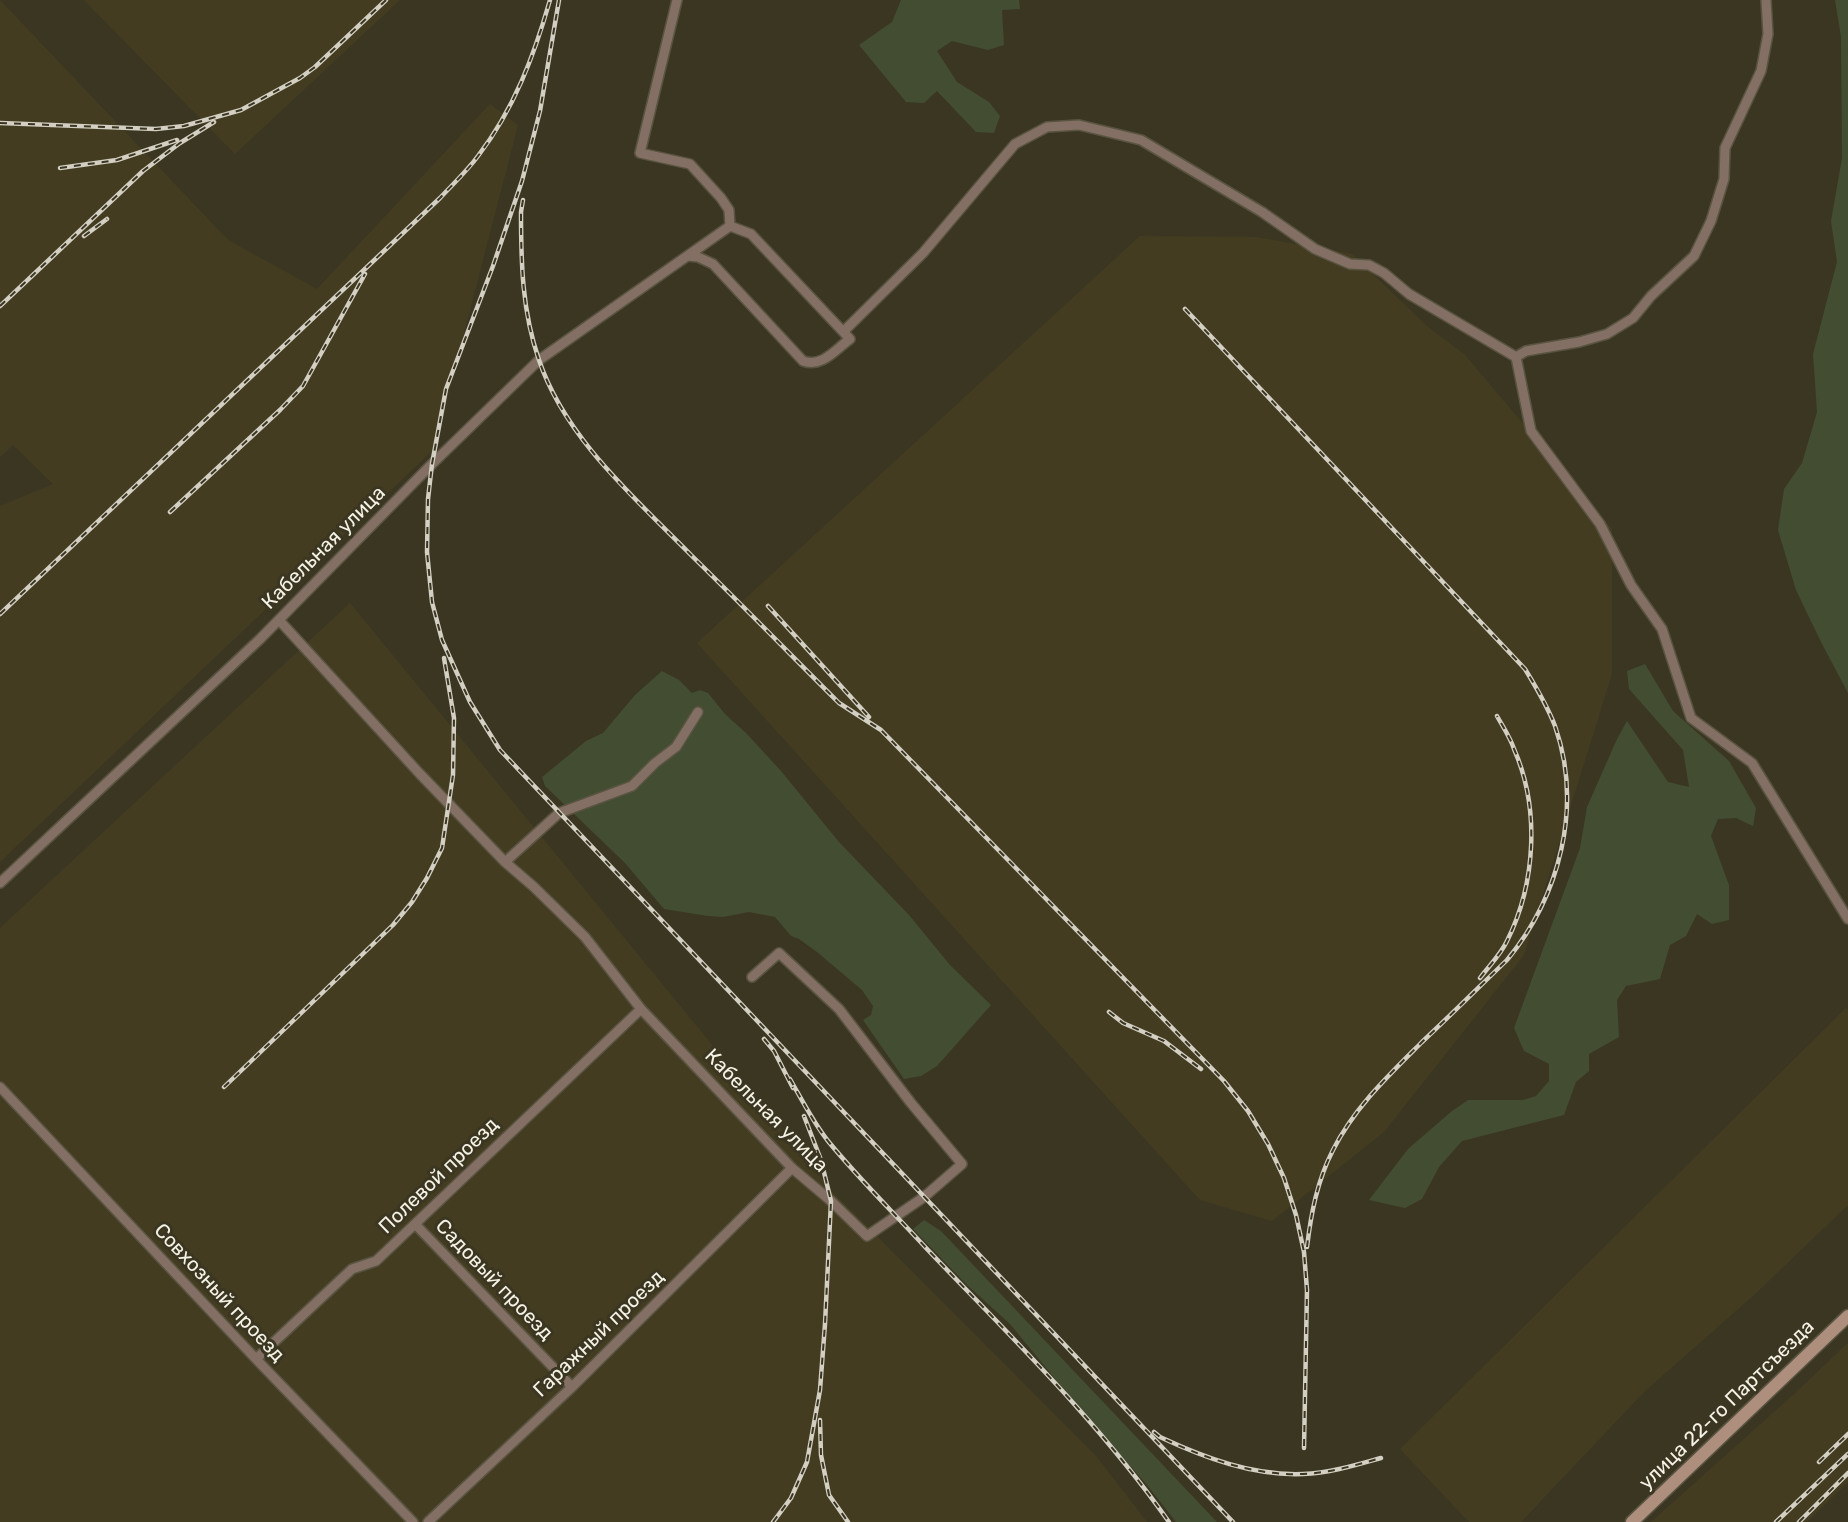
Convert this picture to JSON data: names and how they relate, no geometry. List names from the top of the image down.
{
  "streets": {
    "street": [
      "Кабельная улица",
      "Полевой проезд",
      "Садовый проезд",
      "Совхозный проезд",
      "Гаражный проезд",
      "улица 22-го Партсъезда"
    ]
  },
  "crossings": [
    ["Кабельная улица", "Полевой проезд"],
    ["Кабельная улица", "Гаражный проезд"],
    ["Полевой проезд", "Садовый проезд"],
    ["Полевой проезд", "Совхозный проезд"],
    ["Садовый проезд", "Гаражный проезд"]
  ]
}
